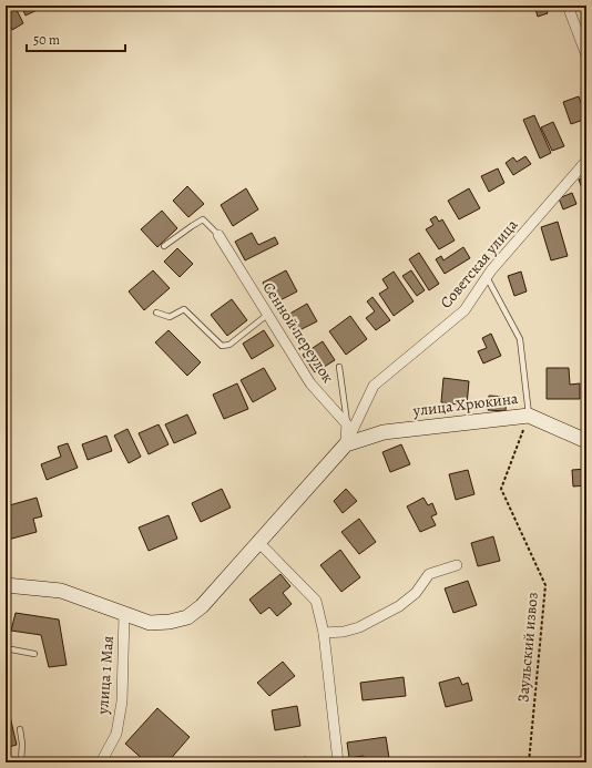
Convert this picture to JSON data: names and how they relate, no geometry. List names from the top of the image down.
{
  "streets": {
    "street": [
      "Советская улица",
      "Сенной переулок",
      "улица Хрюкина",
      "улица 1 Мая"
    ],
    "path": ["Заульский извоз"]
  },
  "crossings": [
    ["Советская улица", "улица Хрюкина"],
    ["улица Хрюкина", "Заульский извоз"]
  ],
  "scale_bar": "50 m"
}
